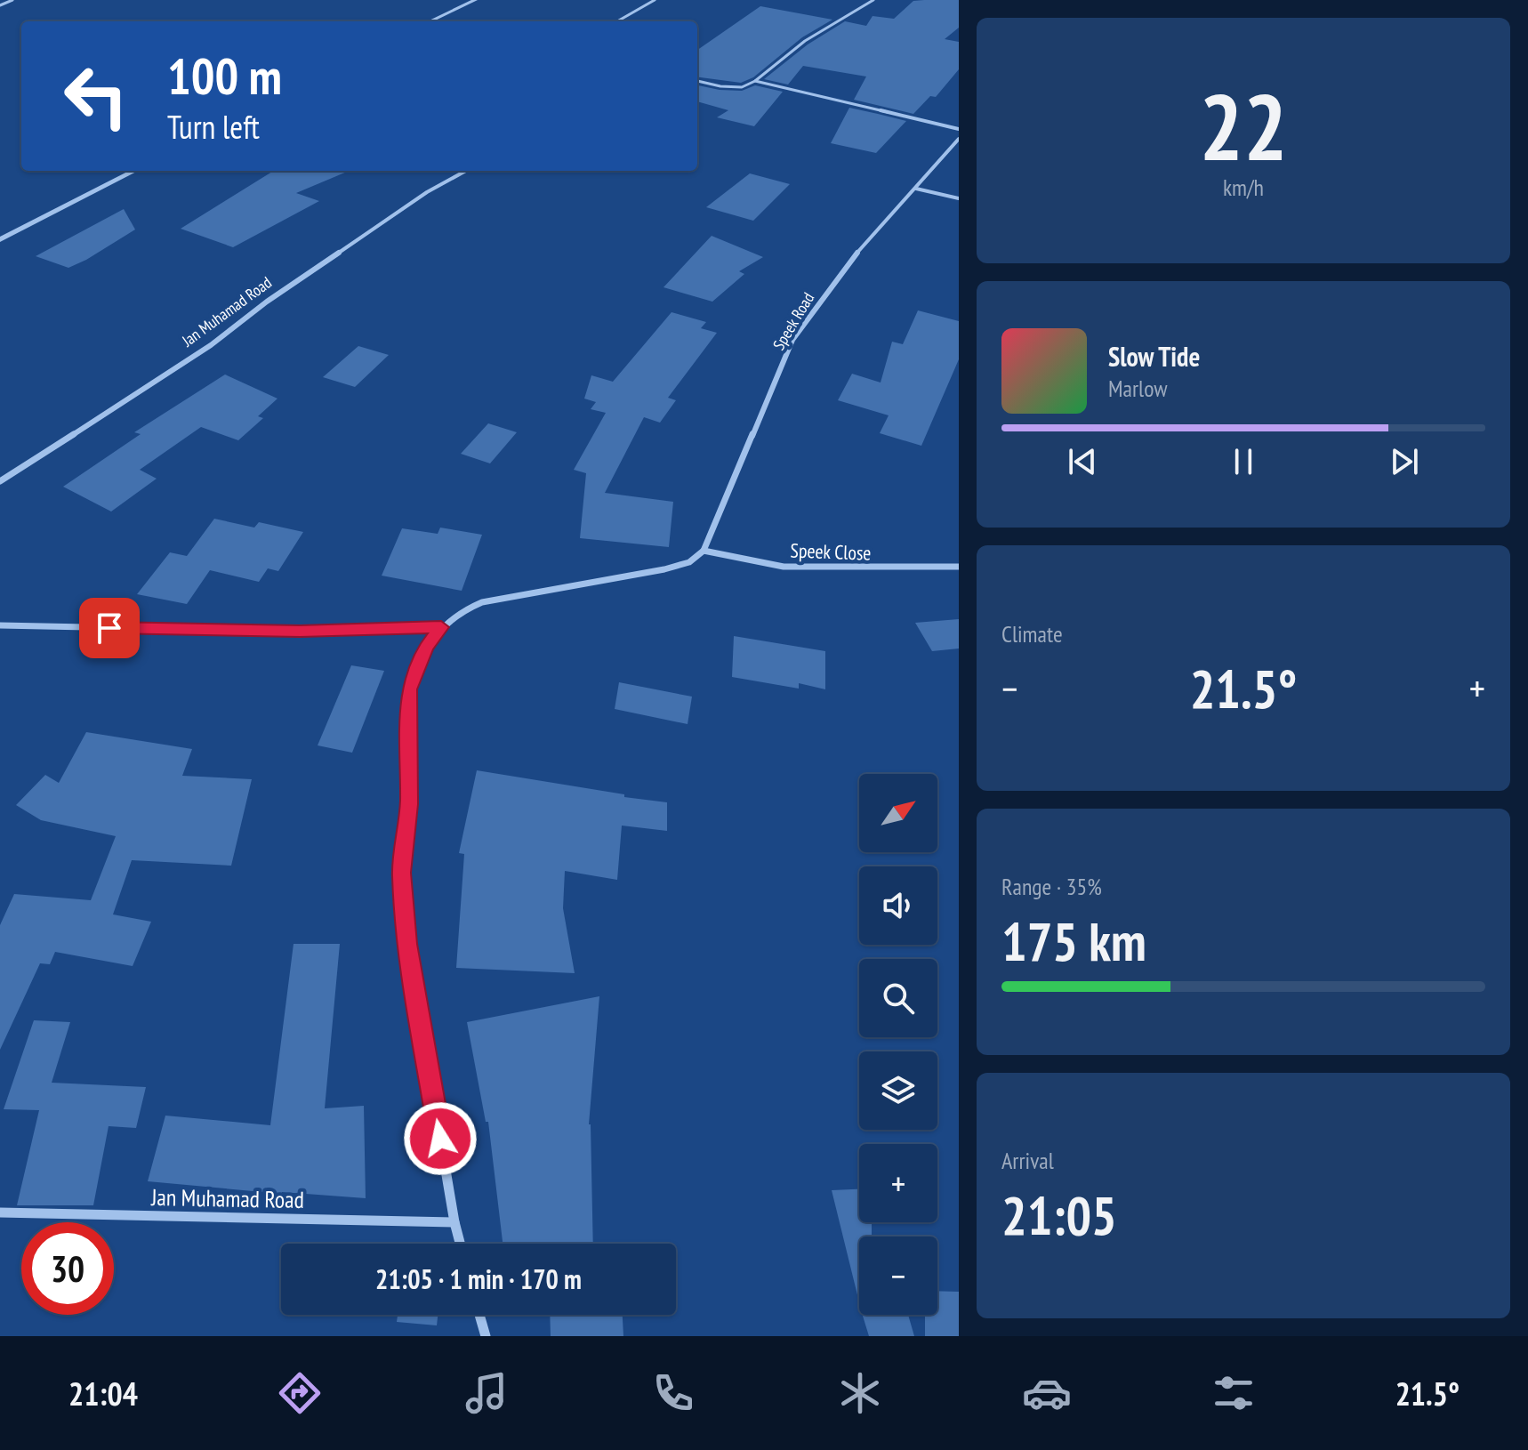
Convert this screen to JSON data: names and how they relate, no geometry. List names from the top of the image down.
{
  "streets": {
    "street": ["Jan Muhamad Road", "Speek Road", "Speek Close"]
  },
  "crossings": [
    ["Speek Road", "Speek Close"]
  ],
  "north": "top right",
  "page": {
    "tile": [
      ["22", "km/h"],
      "Climate",
      ["Range · 35%", "175 km"],
      ["Arrival", "21:05"]
    ],
    "turn": ["100 m", "Turn left"],
    "song": ["Slow Tide", "Marlow"],
    "heat": ["−", "21.5°", "+"],
    "map_buttons": ["+", "−"],
    "limit": "30",
    "trip": "21:05 · 1 min · 170 m",
    "tabs": ["21:04", "21.5°"]
  }
}
